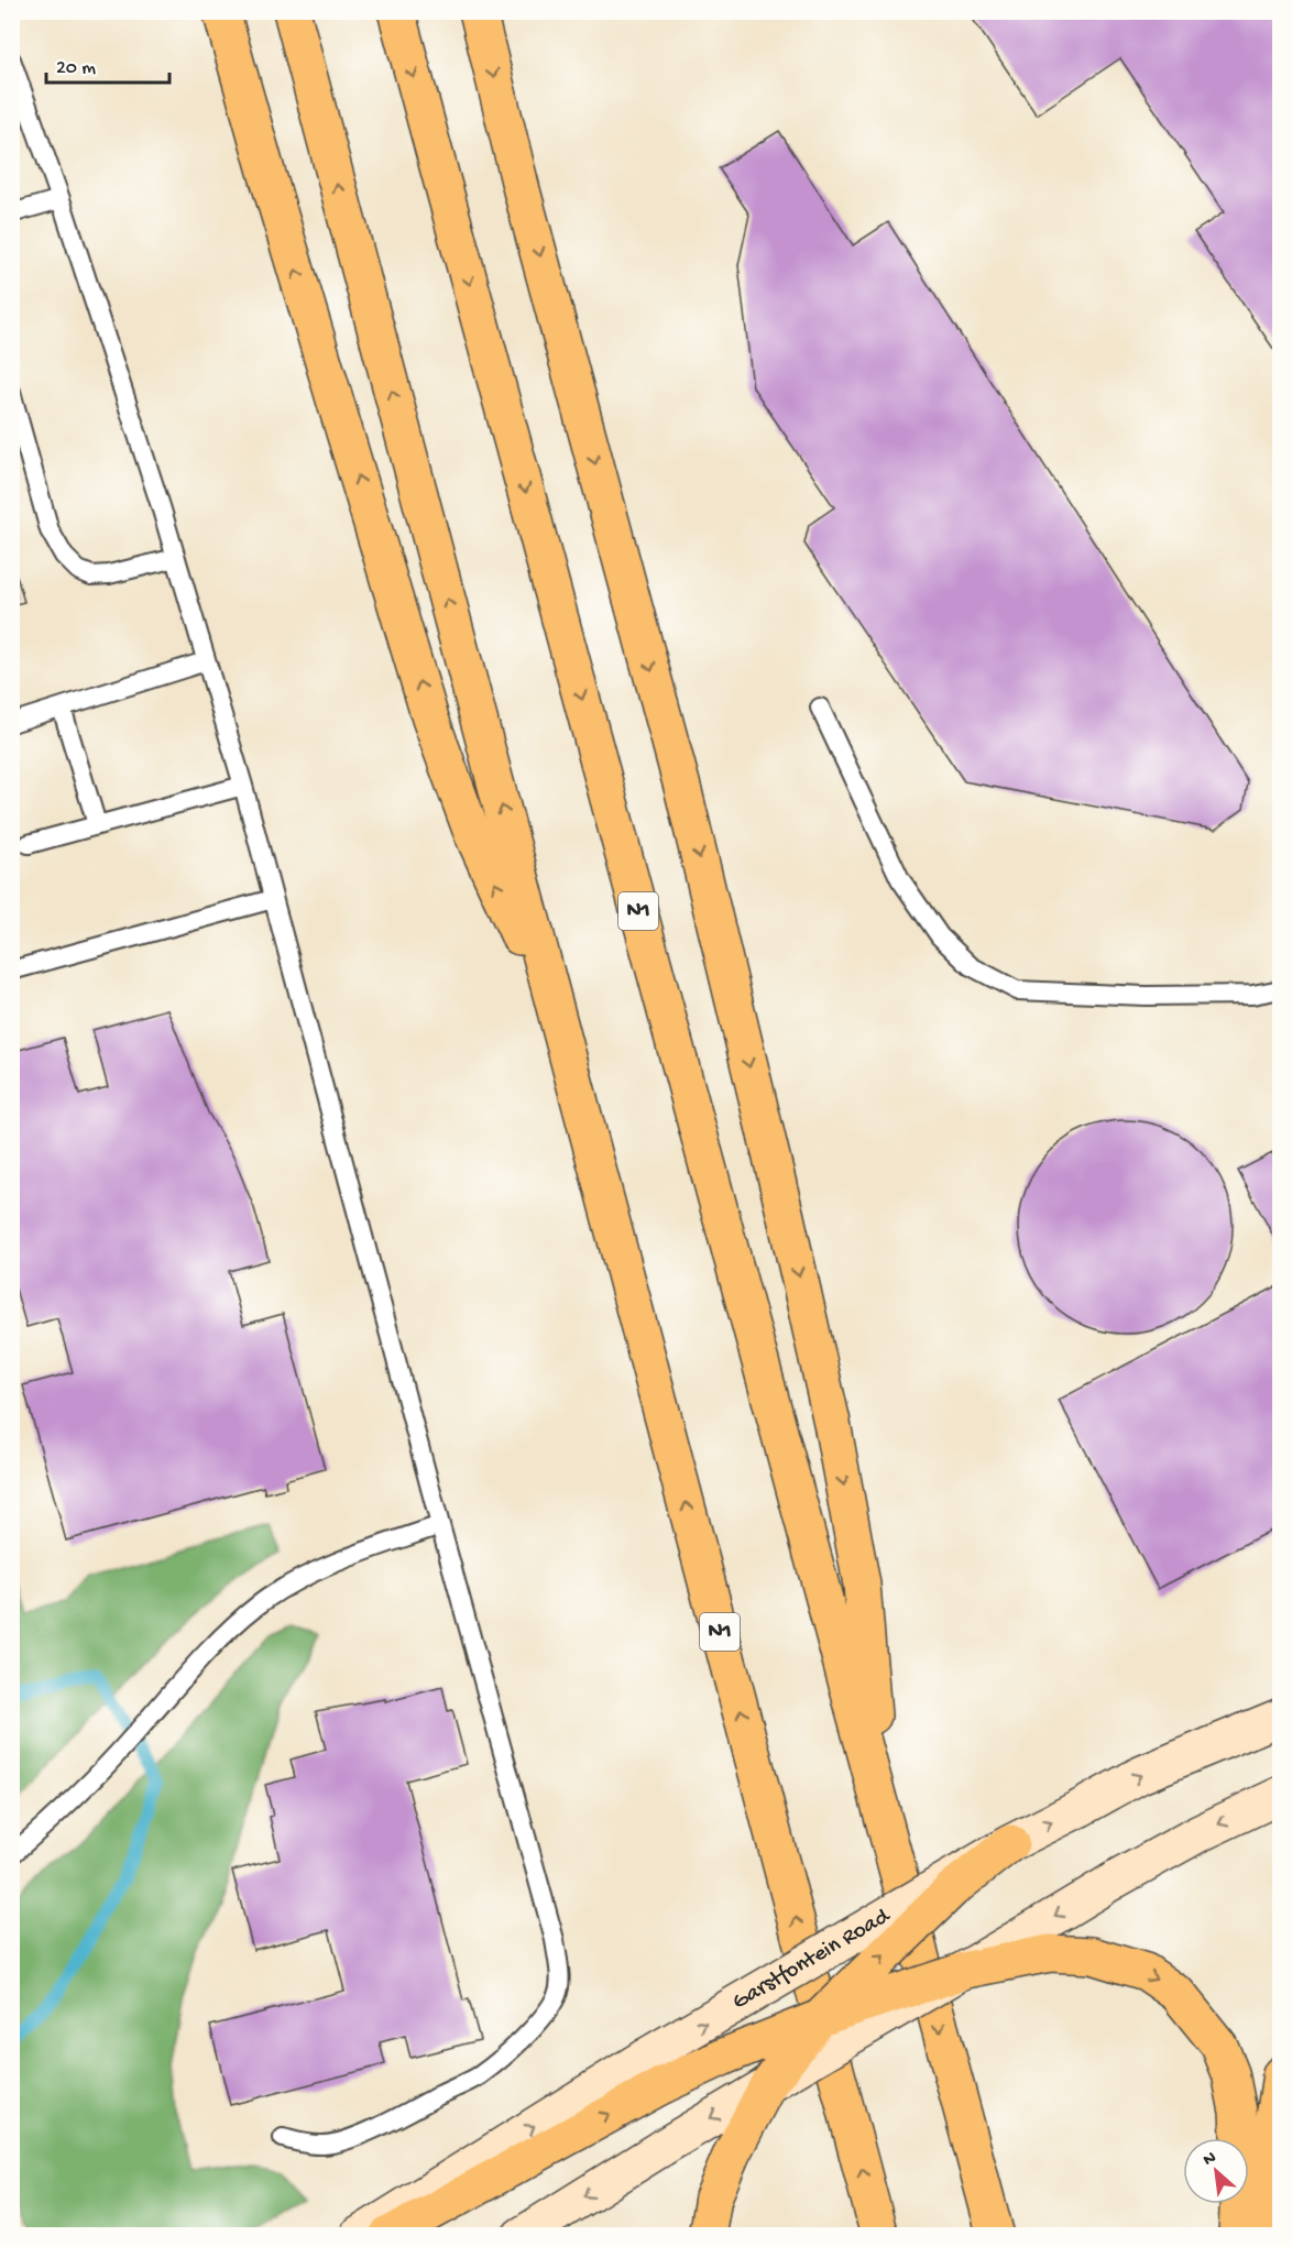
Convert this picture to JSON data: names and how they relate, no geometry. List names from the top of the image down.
{
  "streets": {
    "highway": ["N1"],
    "main road": ["Garstfontein Road"]
  },
  "scale_bar": "20 m",
  "north": "top left"
}
